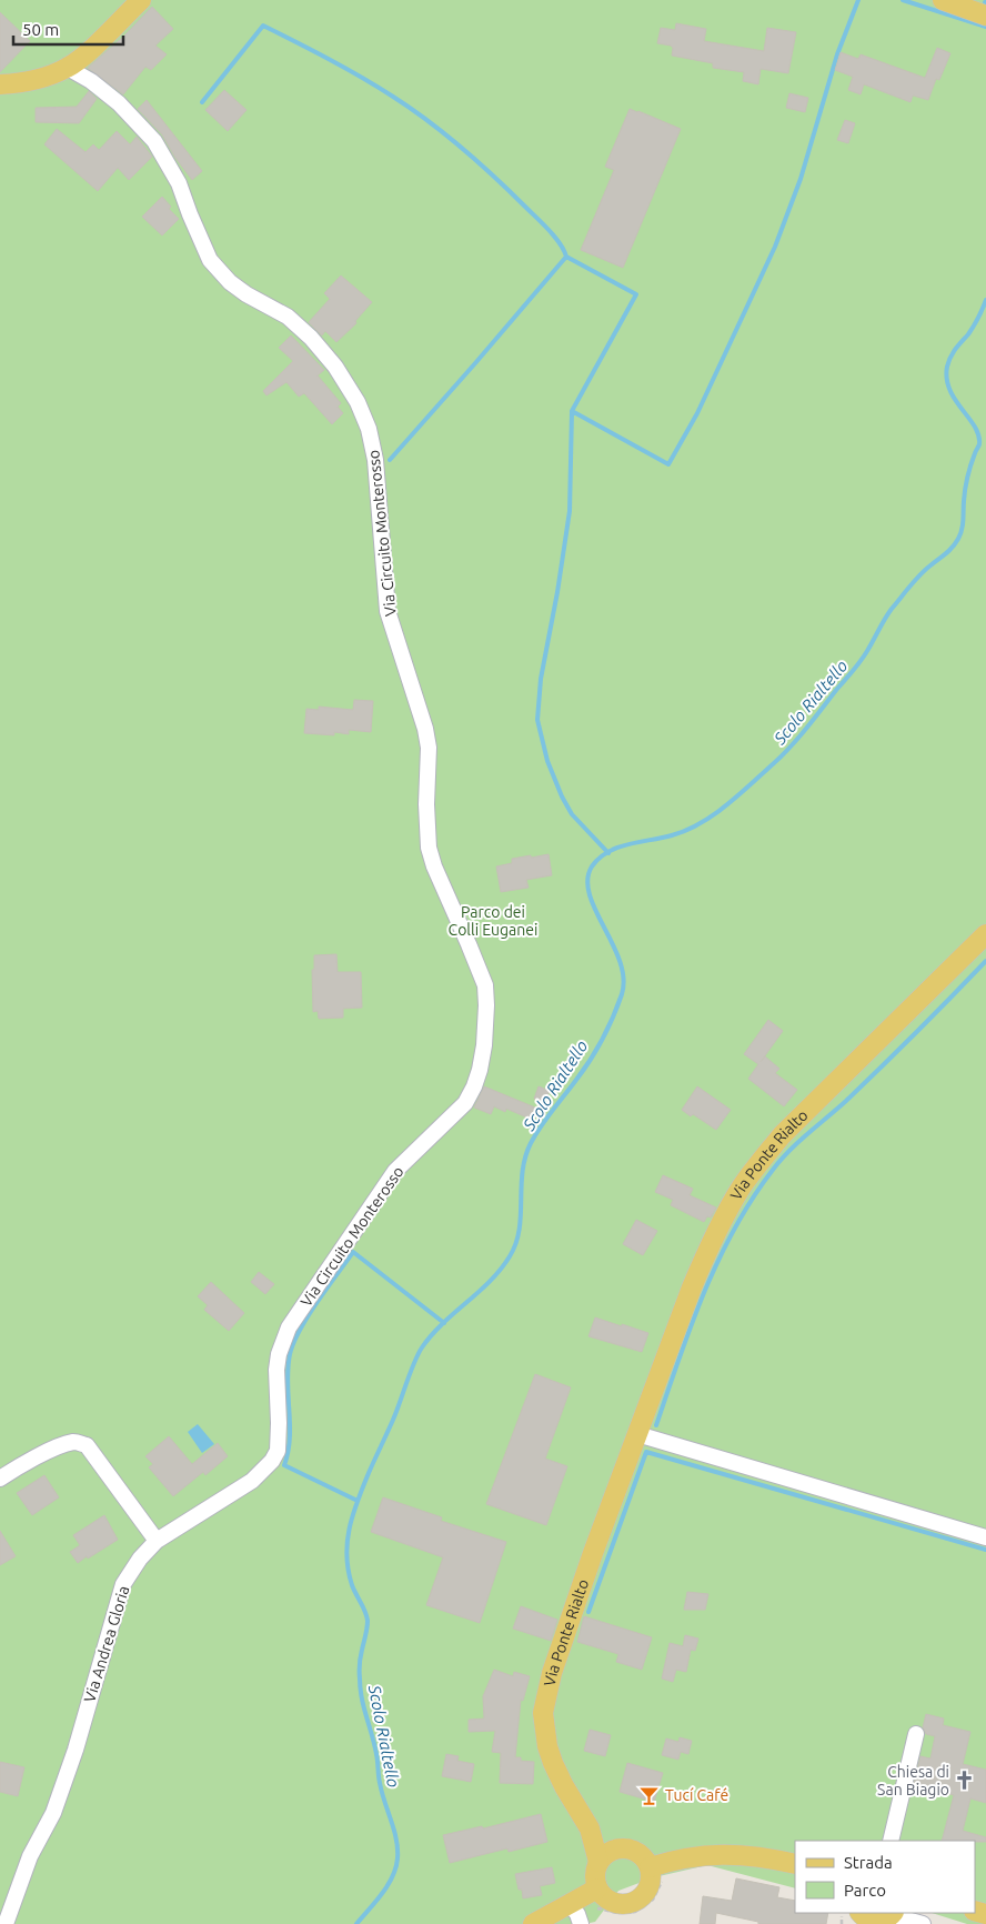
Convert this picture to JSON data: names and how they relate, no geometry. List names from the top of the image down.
{
  "streets": {
    "main road": ["Via Ponte Rialto"],
    "street": ["Via Circuito Monterosso", "Via Andrea Gloria"]
  },
  "crossings": [
    ["Via Circuito Monterosso", "Via Andrea Gloria"]
  ],
  "water": ["Scolo Rialtello"],
  "parks": ["Parco dei Colli Euganei"],
  "places": {
    "church": ["Chiesa di San Biagio"],
    "bar": ["Tucí Café"]
  },
  "legend": ["Strada", "Parco"],
  "scale_bar": "50 m"
}
